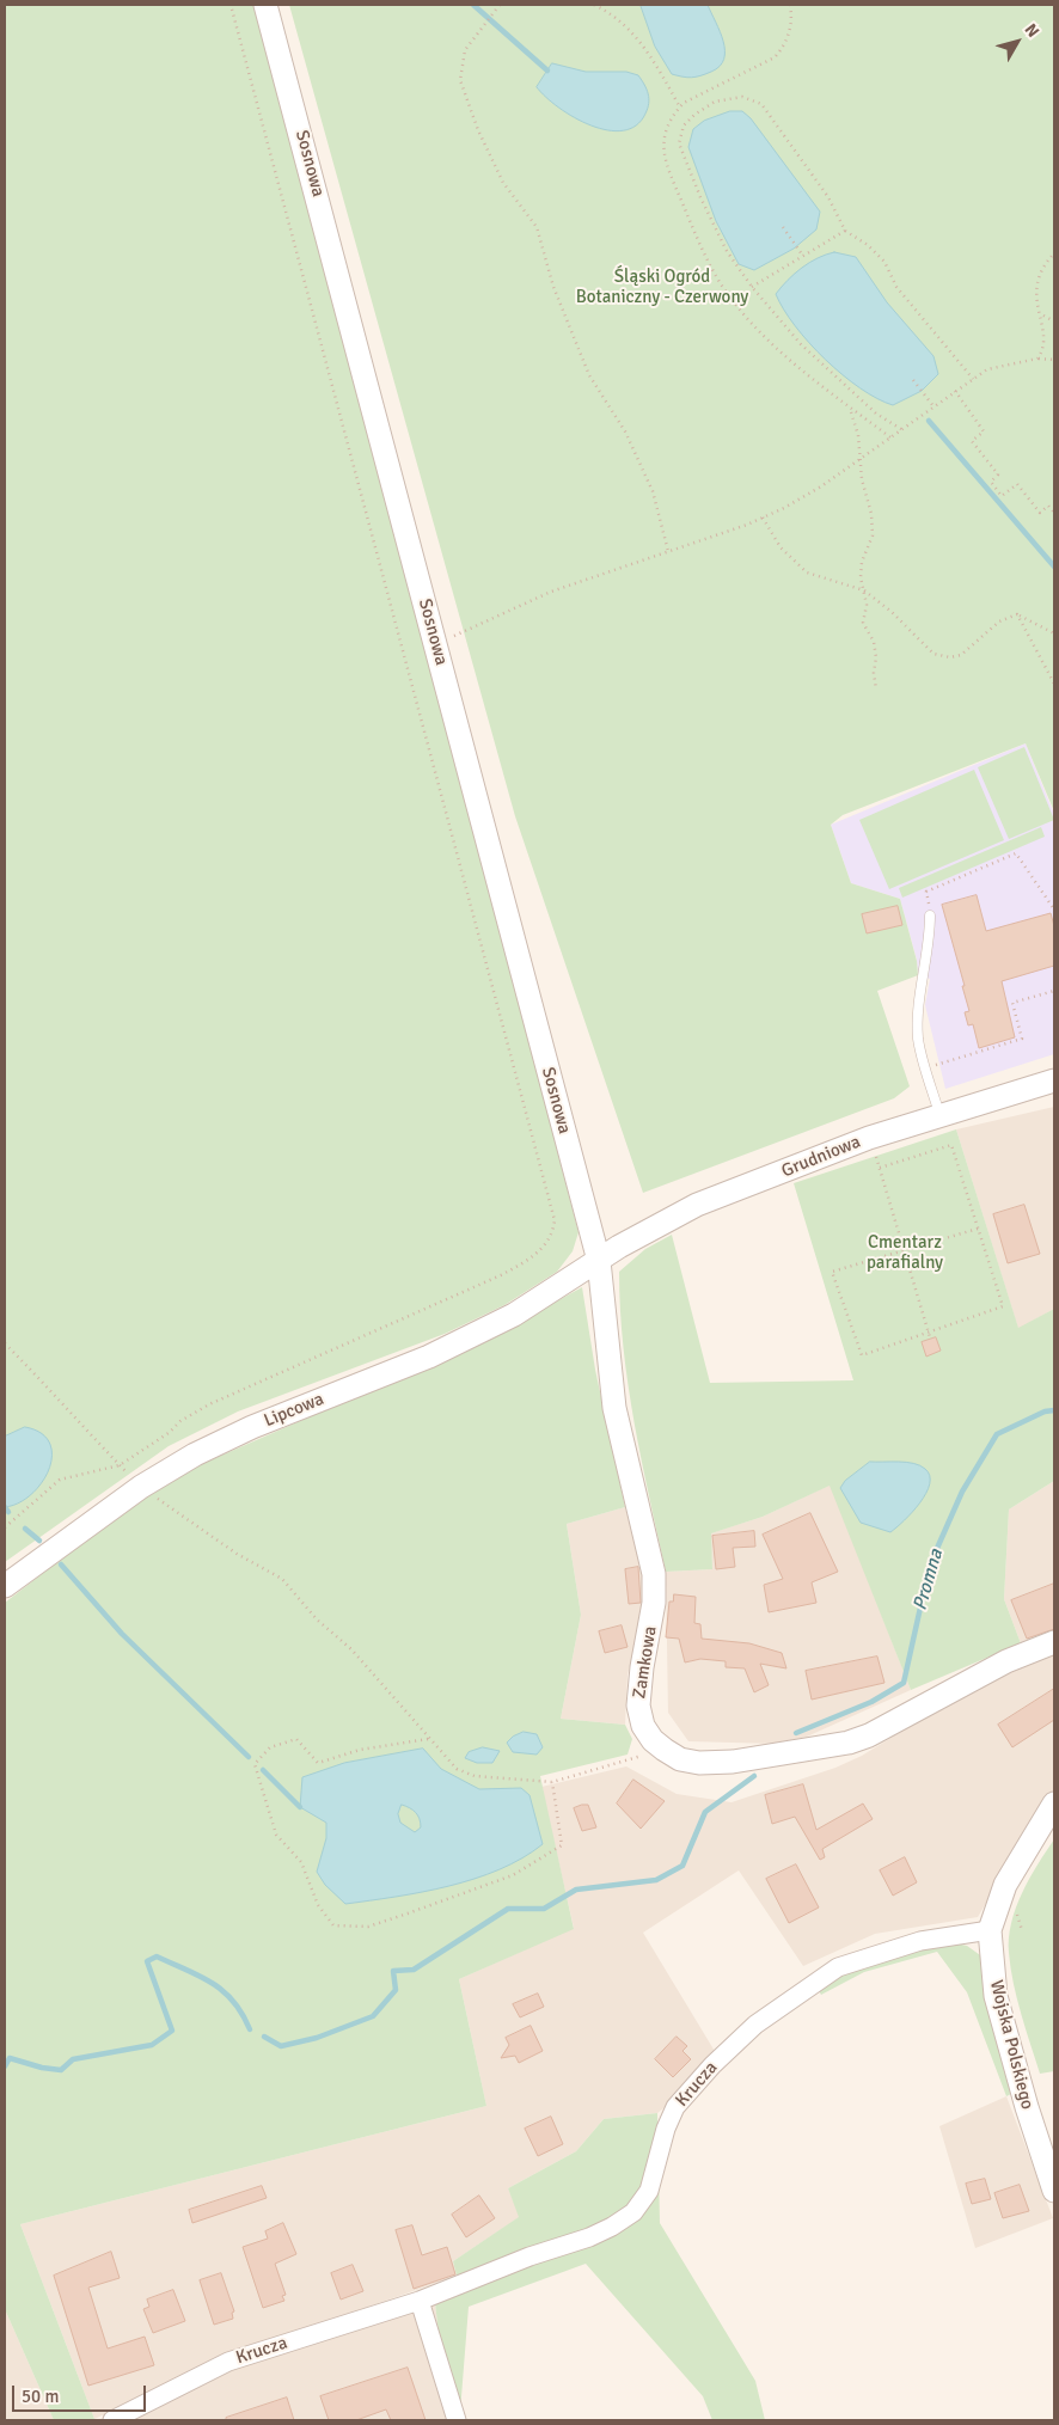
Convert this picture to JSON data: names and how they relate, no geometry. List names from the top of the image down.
{
  "streets": {
    "street": [
      "Sosnowa",
      "Grudniowa",
      "Lipcowa",
      "Zamkowa",
      "Wojska Polskiego",
      "Krucza"
    ]
  },
  "crossings": [
    ["Sosnowa", "Grudniowa"],
    ["Sosnowa", "Lipcowa"],
    ["Sosnowa", "Zamkowa"],
    ["Grudniowa", "Lipcowa"],
    ["Grudniowa", "Zamkowa"],
    ["Lipcowa", "Zamkowa"],
    ["Wojska Polskiego", "Krucza"]
  ],
  "water": ["Promna"],
  "parks": ["Śląski Ogród Botaniczny - Czerwony", "Cmentarz parafialny"],
  "scale_bar": "50 m",
  "north": "top right"
}
